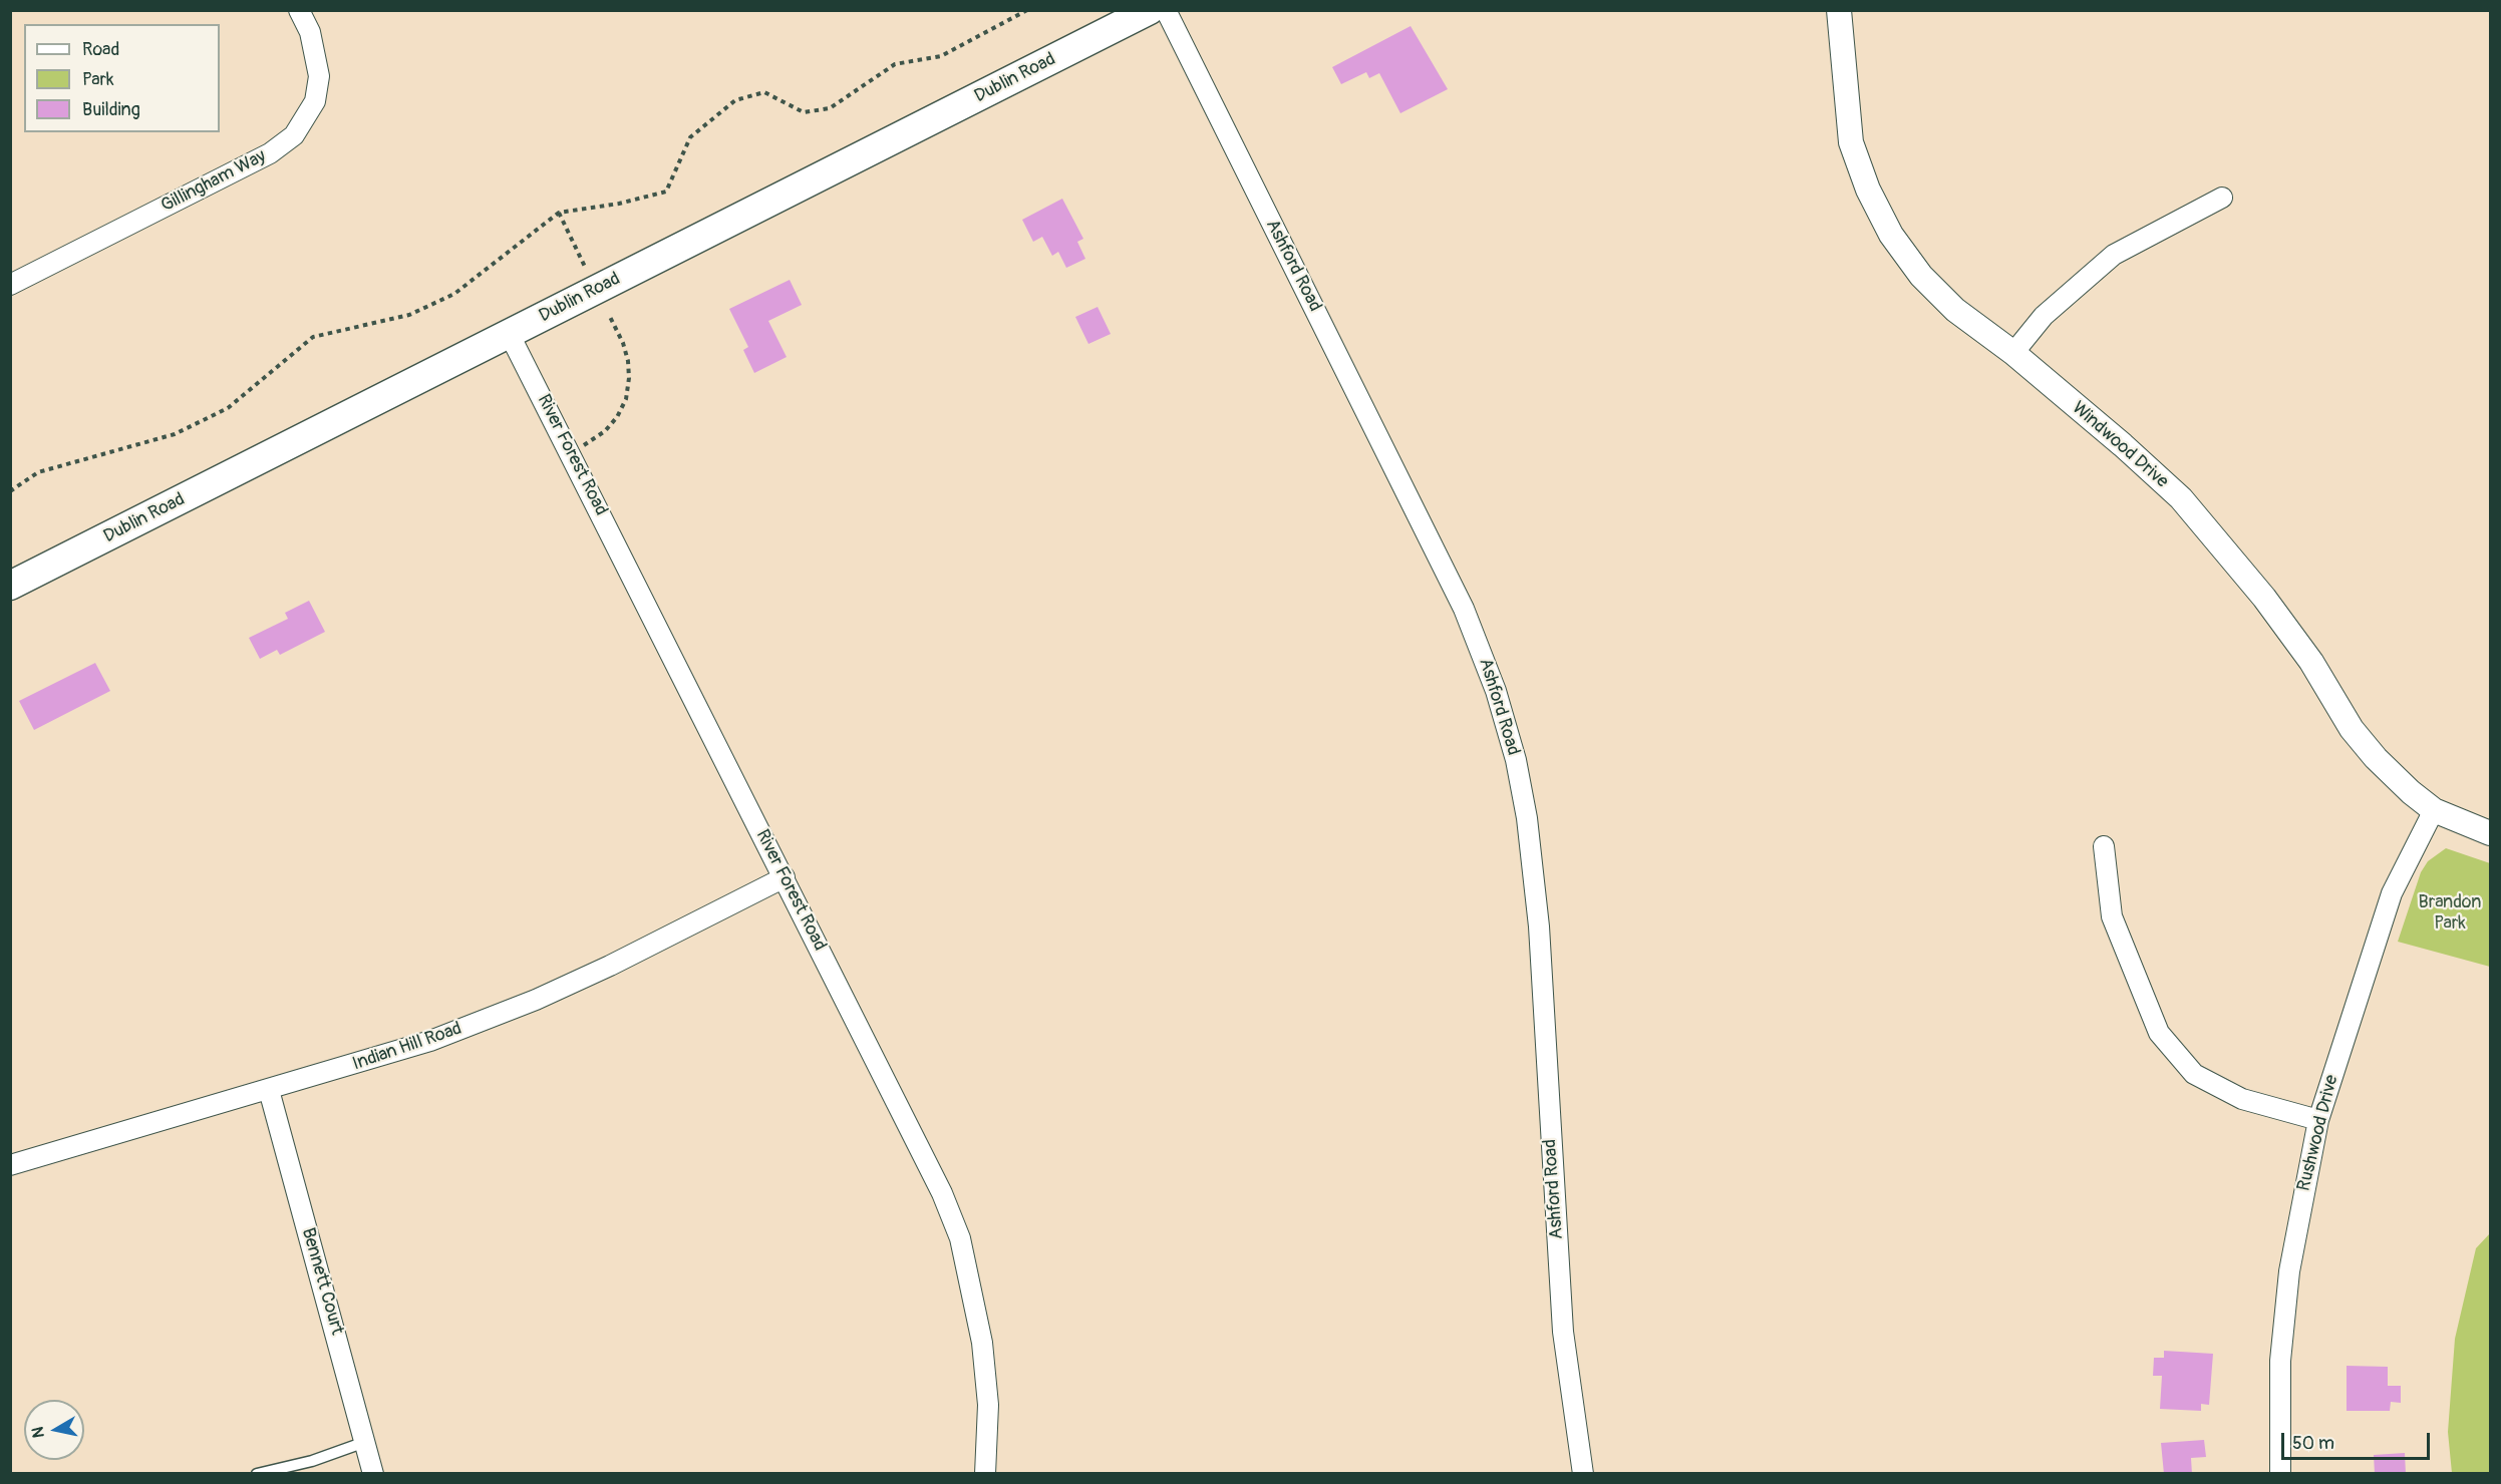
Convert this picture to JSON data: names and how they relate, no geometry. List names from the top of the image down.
{
  "streets": {
    "main road": ["Dublin Road"],
    "street": [
      "Gillingham Way",
      "Ashford Road",
      "Windwood Drive",
      "River Forest Road",
      "Indian Hill Road",
      "Rushwood Drive",
      "Bennett Court"
    ]
  },
  "crossings": [
    ["Dublin Road", "River Forest Road"],
    ["Windwood Drive", "Rushwood Drive"],
    ["River Forest Road", "Indian Hill Road"],
    ["Indian Hill Road", "Bennett Court"]
  ],
  "parks": ["Brandon Park"],
  "legend": ["Road", "Park", "Building"],
  "scale_bar": "50 m",
  "north": "left"
}
